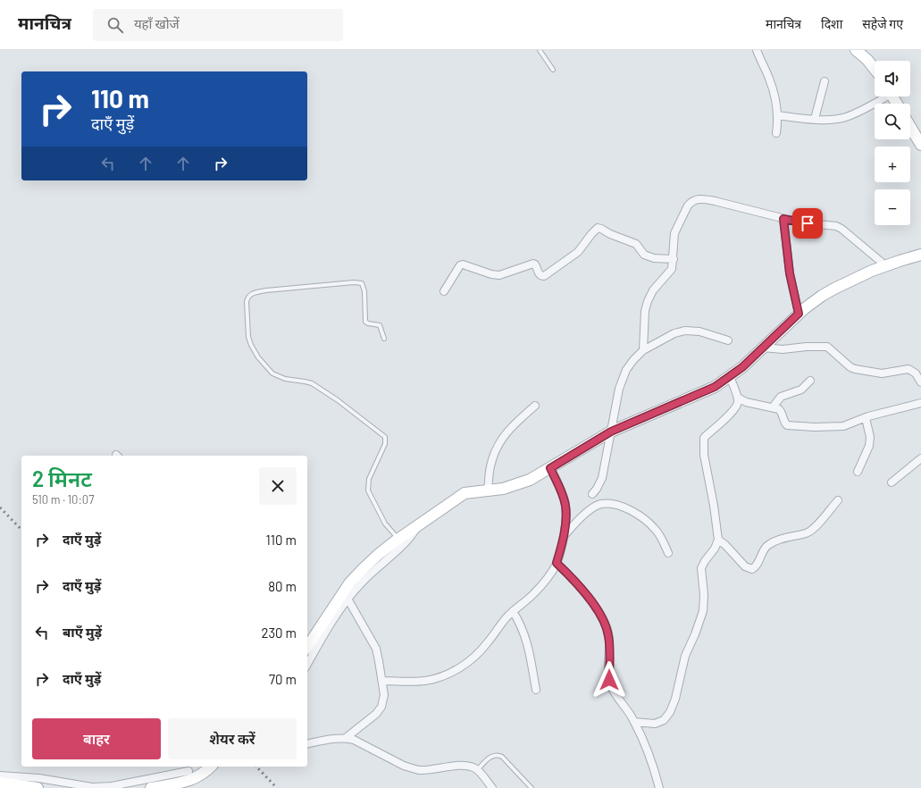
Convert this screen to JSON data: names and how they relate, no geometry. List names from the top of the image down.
{
  "page": {
    "header": "मानचित्र",
    "search": "यहाँ खोजें",
    "nav": ["मानचित्र", "दिशा", "सहेजे गए"],
    "map_buttons": ["+", "−"],
    "turn": ["110 m", "दाएँ मुड़ें"],
    "heading": ["2 मिनट", "510 m · 10:07"],
    "list": [
      {
        "name": "दाएँ मुड़ें",
        "value": "110 m"
      },
      {
        "name": "दाएँ मुड़ें",
        "value": "80 m"
      },
      {
        "name": "बाएँ मुड़ें",
        "value": "230 m"
      },
      {
        "name": "दाएँ मुड़ें",
        "value": "70 m"
      }
    ],
    "buttons": ["बाहर", "शेयर करें"]
  }
}
